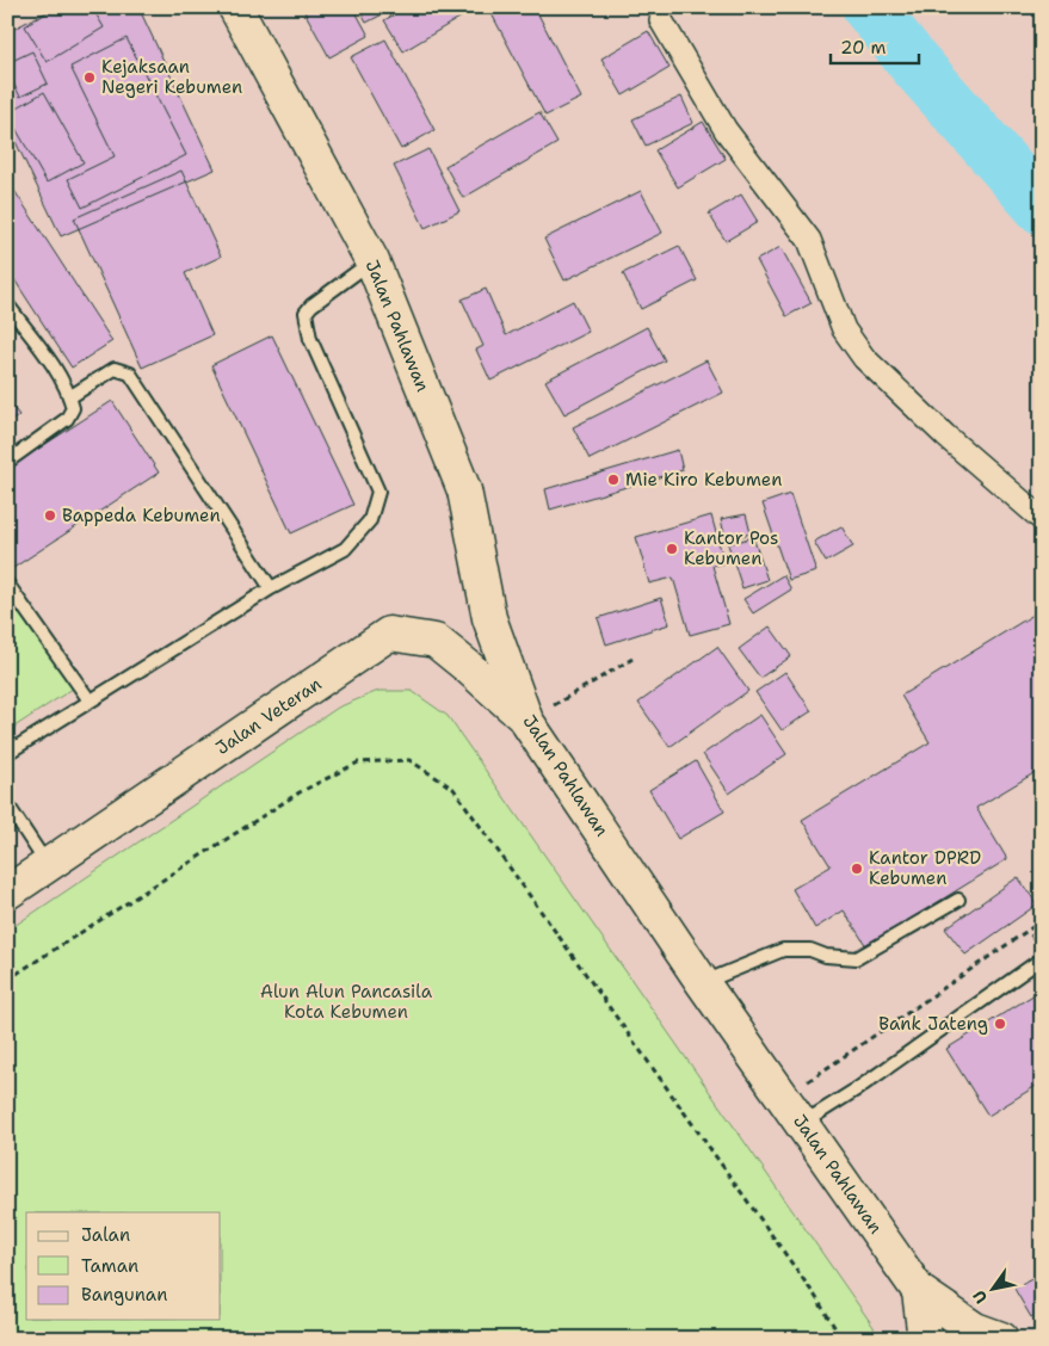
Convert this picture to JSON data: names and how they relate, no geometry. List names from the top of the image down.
{
  "streets": {
    "main road": ["Jalan Pahlawan", "Jalan Veteran"]
  },
  "crossings": [
    ["Jalan Pahlawan", "Jalan Veteran"]
  ],
  "parks": ["Alun Alun Pancasila Kota Kebumen"],
  "places": [
    "Kejaksaan Negeri Kebumen",
    "Mie Kiro Kebumen",
    "Bappeda Kebumen",
    "Kantor Pos Kebumen",
    "Kantor DPRD Kebumen",
    "Bank Jateng"
  ],
  "legend": ["Jalan", "Taman", "Bangunan"],
  "scale_bar": "20 m",
  "north": "bottom left"
}
